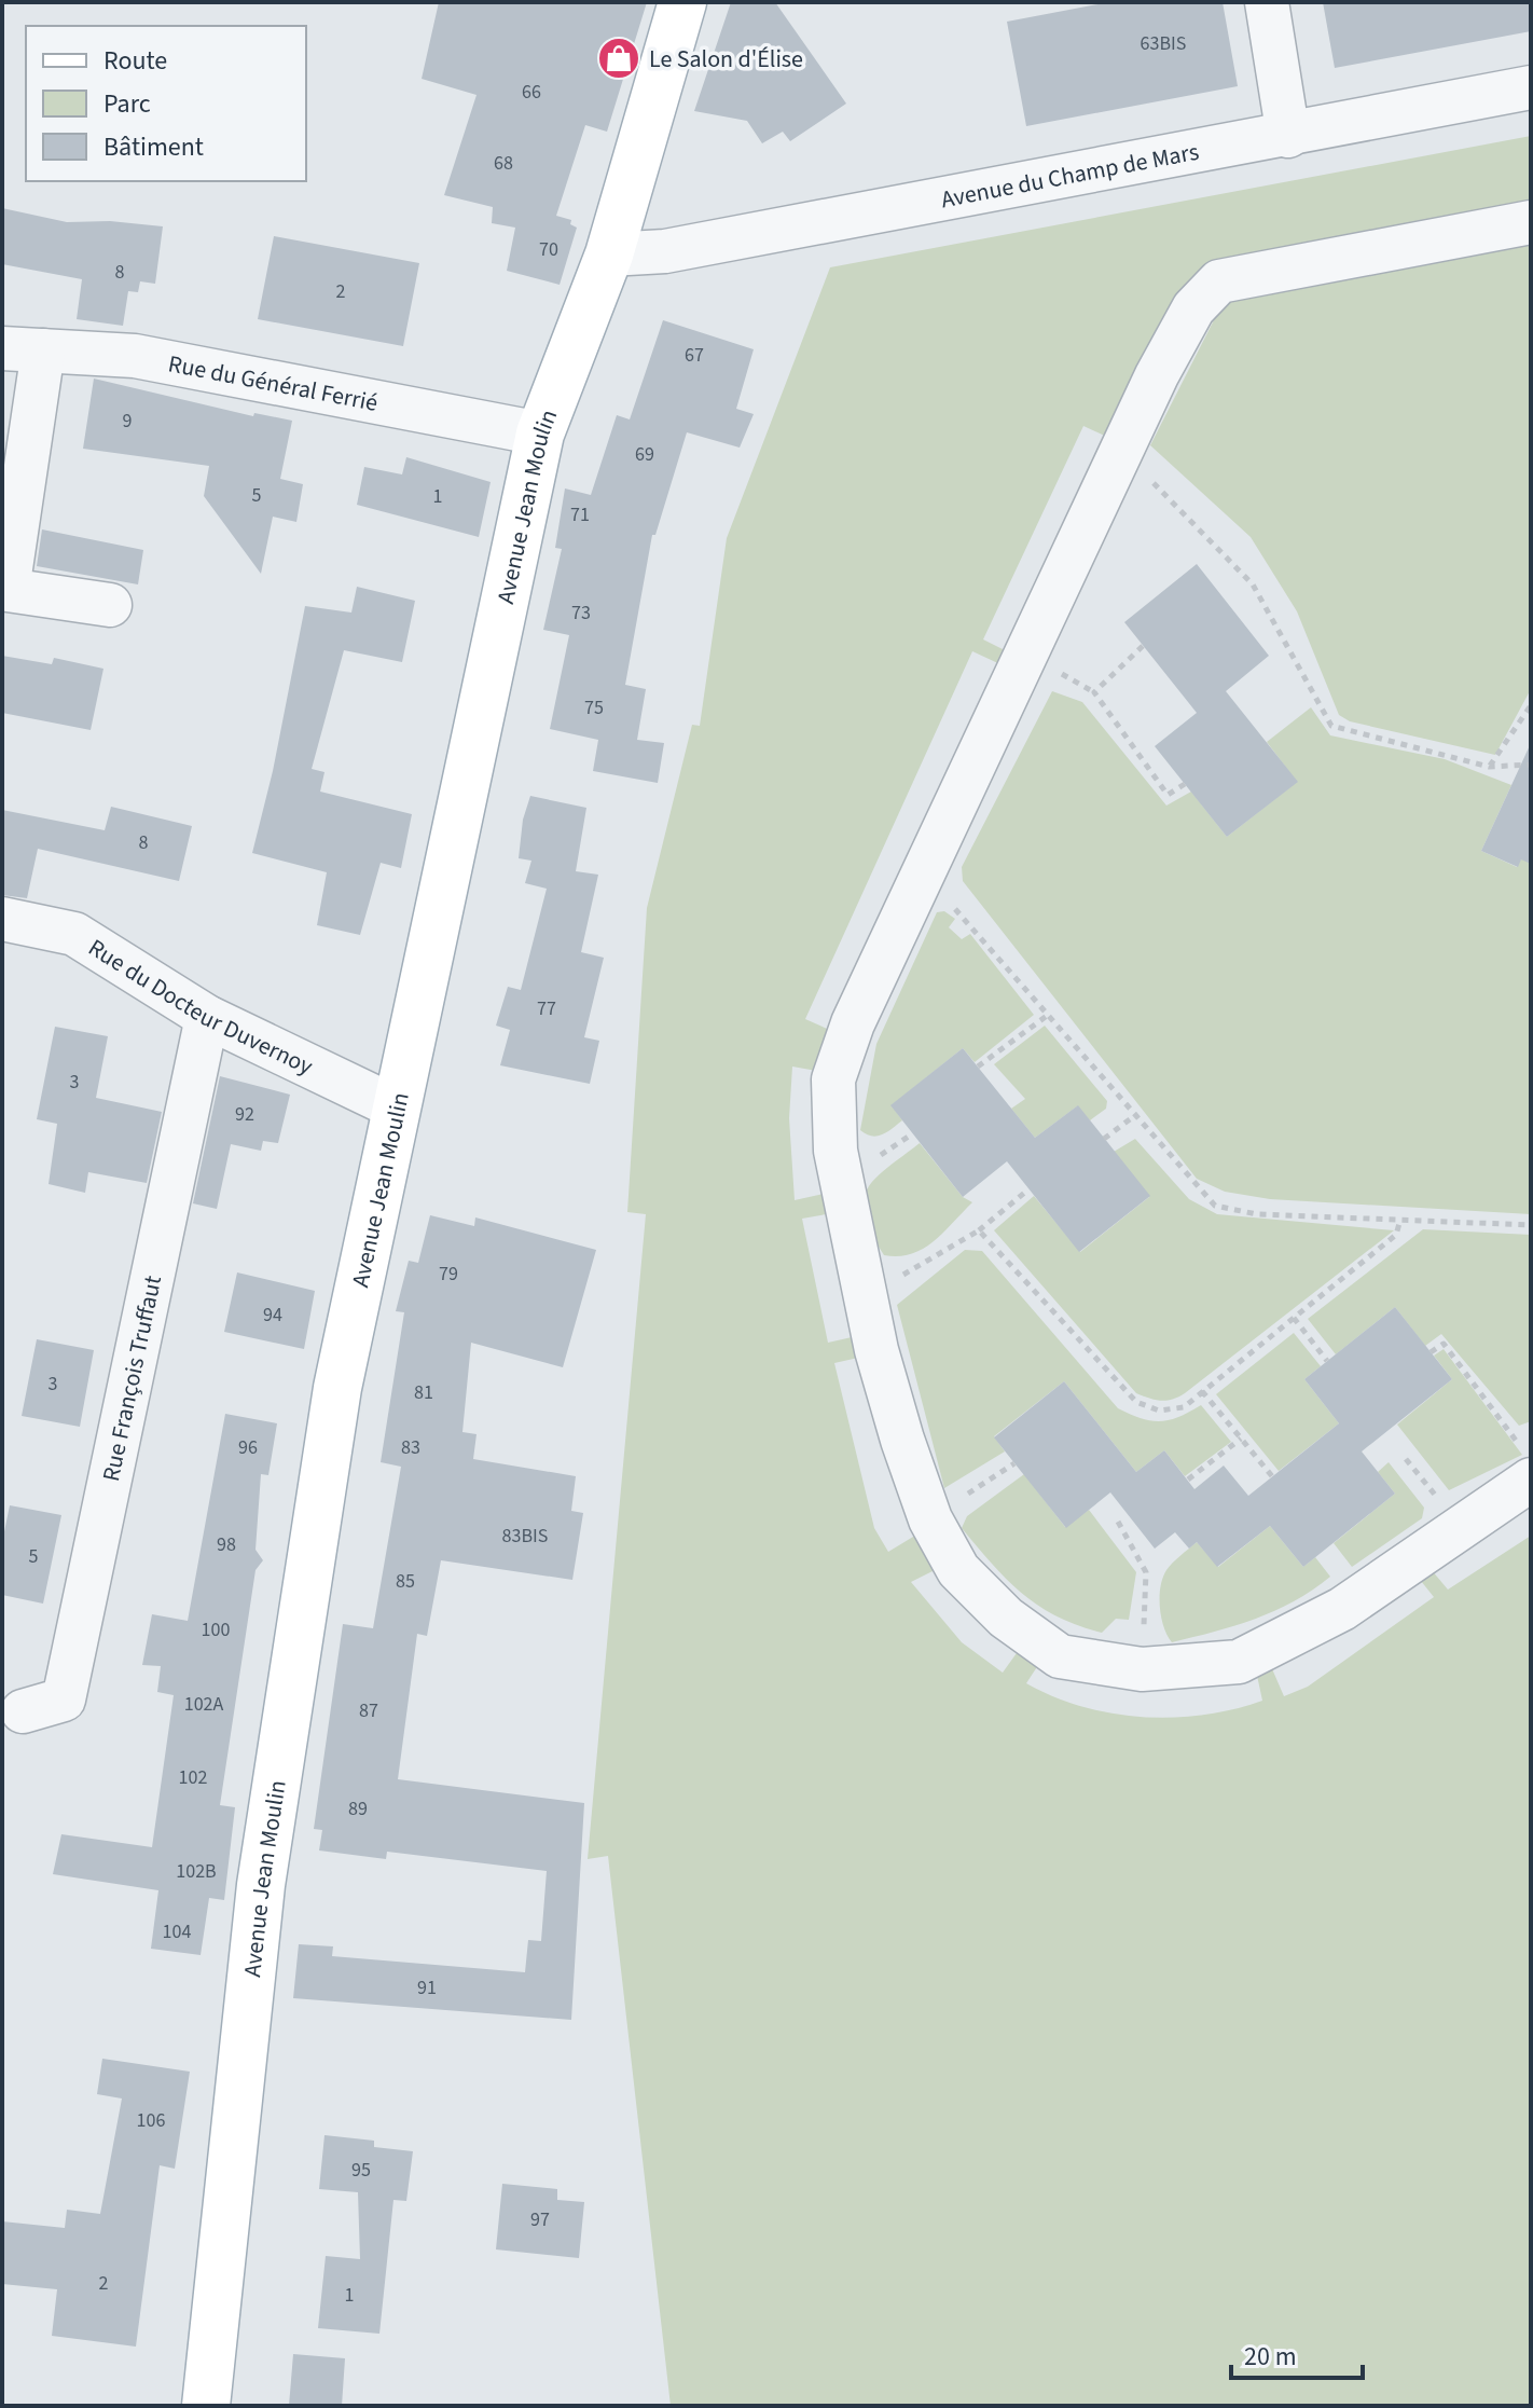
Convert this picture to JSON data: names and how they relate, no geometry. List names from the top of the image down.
{
  "streets": {
    "main road": ["Avenue Jean Moulin"],
    "street": [
      "Avenue du Champ de Mars",
      "Rue du Général Ferrié",
      "Rue du Docteur Duvernoy",
      "Rue François Truffaut"
    ]
  },
  "crossings": [
    ["Avenue du Champ de Mars", "Avenue Jean Moulin"],
    ["Rue du Général Ferrié", "Avenue Jean Moulin"],
    ["Avenue Jean Moulin", "Rue du Docteur Duvernoy"],
    ["Rue du Docteur Duvernoy", "Rue François Truffaut"]
  ],
  "places": {
    "shop": ["Le Salon d'Élise"]
  },
  "house_numbers": [
    "63BIS",
    "66",
    "68",
    "70",
    "8",
    "2",
    "67",
    "9",
    "69",
    "5",
    "1",
    "71",
    "73",
    "75",
    "8",
    "77",
    "3",
    "92",
    "79",
    "94",
    "3",
    "81",
    "96",
    "83",
    "83BIS",
    "98",
    "5",
    "85",
    "100",
    "102A",
    "87",
    "102",
    "89",
    "102B",
    "104",
    "91",
    "106",
    "95",
    "97",
    "2",
    "1"
  ],
  "legend": ["Route", "Parc", "Bâtiment"],
  "scale_bar": "20 m"
}
